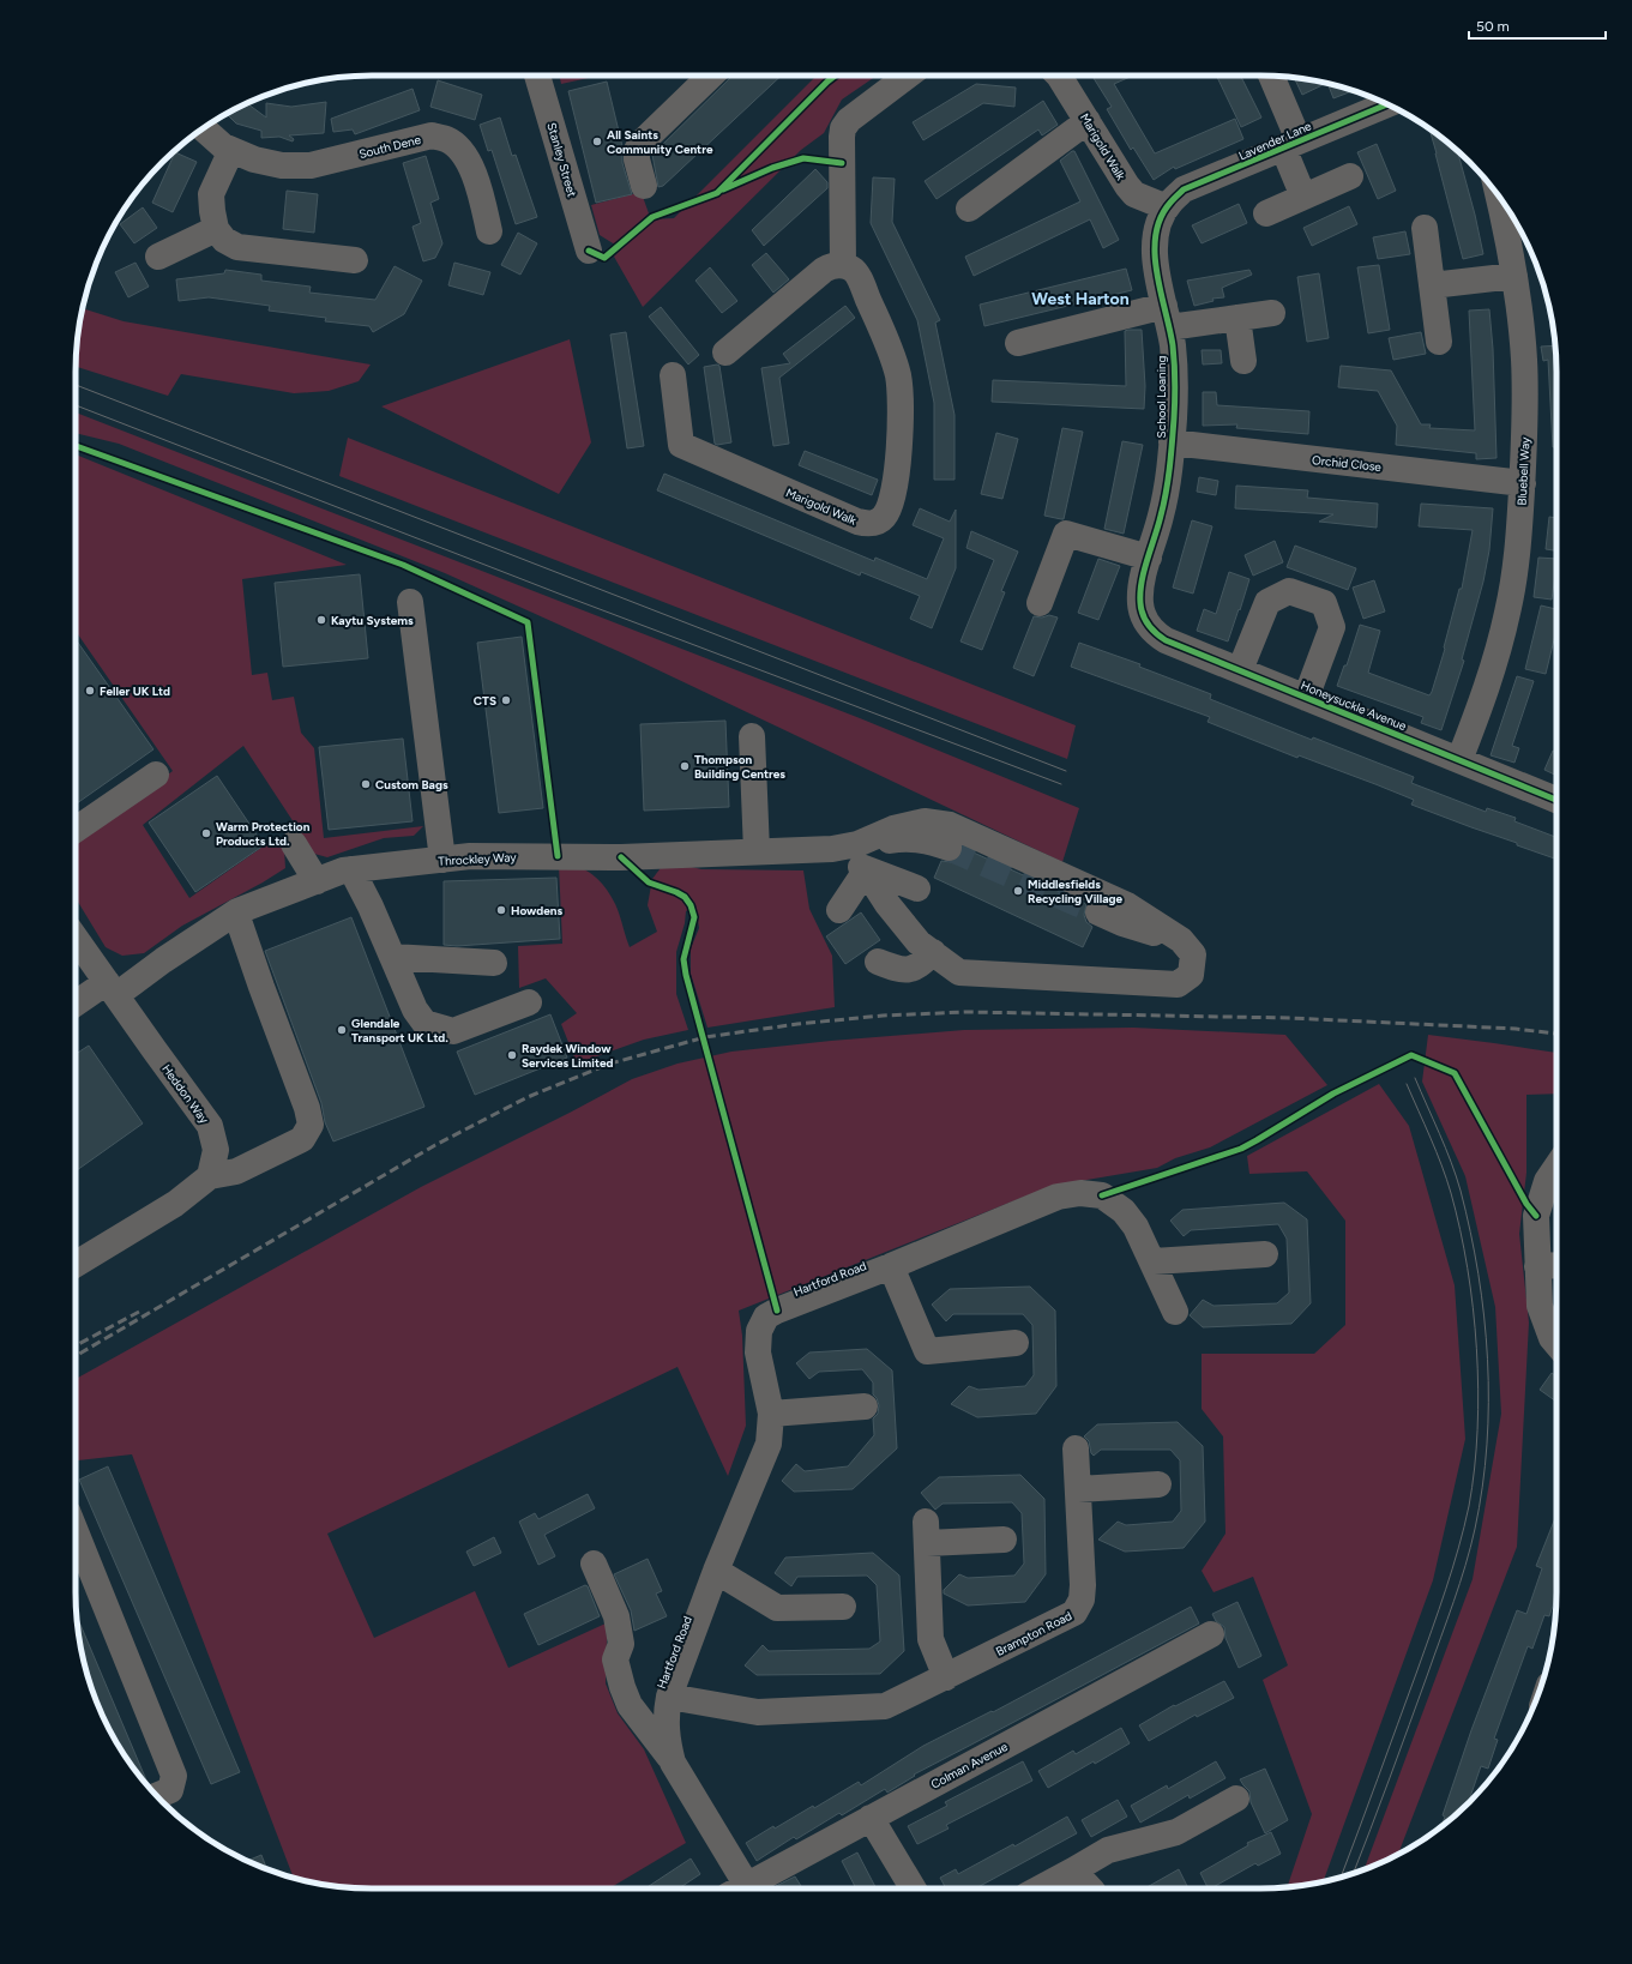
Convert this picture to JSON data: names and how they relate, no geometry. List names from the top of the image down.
{
  "streets": {
    "street": [
      "Lavender Lane",
      "South Dene",
      "Marigold Walk",
      "Stanley Street",
      "School Loaning",
      "Orchid Close",
      "Bluebell Way",
      "Honeysuckle Avenue",
      "Throckley Way",
      "Heddon Way",
      "Hartford Road",
      "Brampton Road",
      "Colman Avenue"
    ]
  },
  "crossings": [
    ["Lavender Lane", "Marigold Walk"],
    ["Lavender Lane", "School Loaning"],
    ["Marigold Walk", "School Loaning"],
    ["School Loaning", "Orchid Close"],
    ["School Loaning", "Honeysuckle Avenue"],
    ["Orchid Close", "Bluebell Way"],
    ["Bluebell Way", "Honeysuckle Avenue"],
    ["Throckley Way", "Heddon Way"],
    ["Hartford Road", "Brampton Road"]
  ],
  "districts": ["West Harton"],
  "places": [
    "All Saints Community Centre",
    "Kaytu Systems",
    "Feller UK Ltd",
    "CTS",
    "Thompson Building Centres",
    "Custom Bags",
    "Warm Protection Products Ltd.",
    "Middlesfields Recycling Village",
    "Howdens",
    "Glendale Transport UK Ltd.",
    "Raydek Window Services Limited"
  ],
  "scale_bar": "50 m"
}
